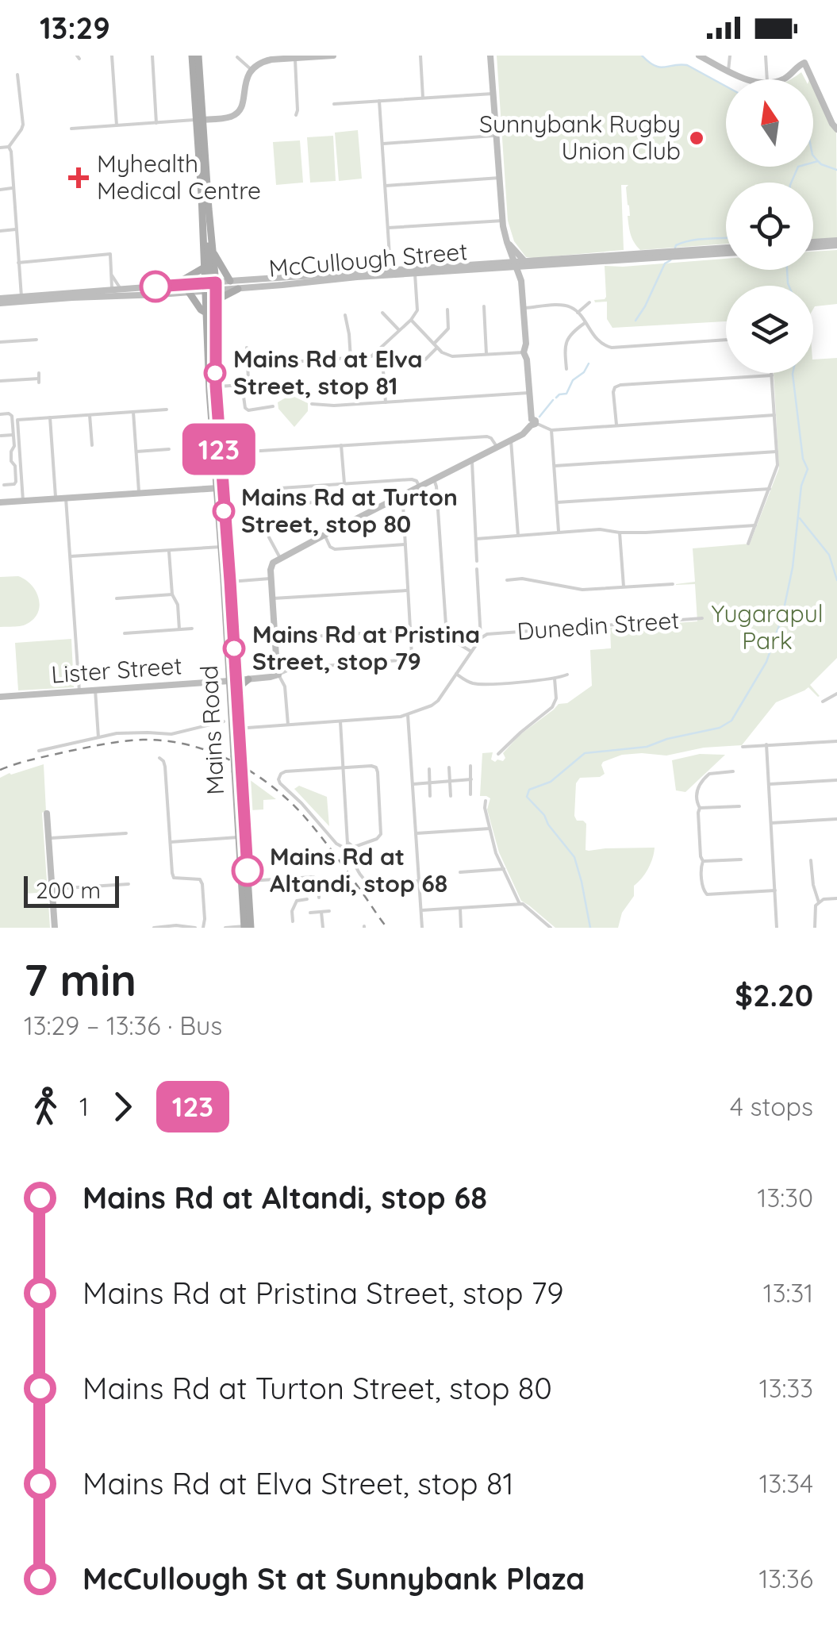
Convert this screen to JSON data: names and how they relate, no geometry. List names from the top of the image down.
{
  "streets": {
    "main road": ["Mains Road"],
    "street": ["McCullough Street", "Dunedin Street", "Lister Street"]
  },
  "crossings": [
    ["McCullough Street", "Mains Road"],
    ["Lister Street", "Mains Road"]
  ],
  "parks": ["Yugarapul Park"],
  "places": {
    "other": [
      "Sunnybank Rugby Union Club",
      "Mains Rd at Elva Street, stop 81",
      "Mains Rd at Turton Street, stop 80",
      "Mains Rd at Pristina Street, stop 79",
      "Mains Rd at Altandi, stop 68"
    ],
    "health": ["Myhealth Medical Centre"]
  },
  "lines": ["bus line 123"],
  "scale_bar": "200 m",
  "north": "top",
  "page": {
    "status": "13:29",
    "on_map": "123",
    "scale": "200 m",
    "heading": ["7 min", "13:29 – 13:36 · Bus", "$2.20"],
    "legs": ["1", "123", "4 stops"],
    "list": [
      {
        "name": "Mains Rd at Altandi, stop 68",
        "value": "13:30"
      },
      {
        "name": "Mains Rd at Pristina Street, stop 79",
        "value": "13:31"
      },
      {
        "name": "Mains Rd at Turton Street, stop 80",
        "value": "13:33"
      },
      {
        "name": "Mains Rd at Elva Street, stop 81",
        "value": "13:34"
      },
      {
        "name": "McCullough St at Sunnybank Plaza",
        "value": "13:36"
      }
    ]
  }
}
